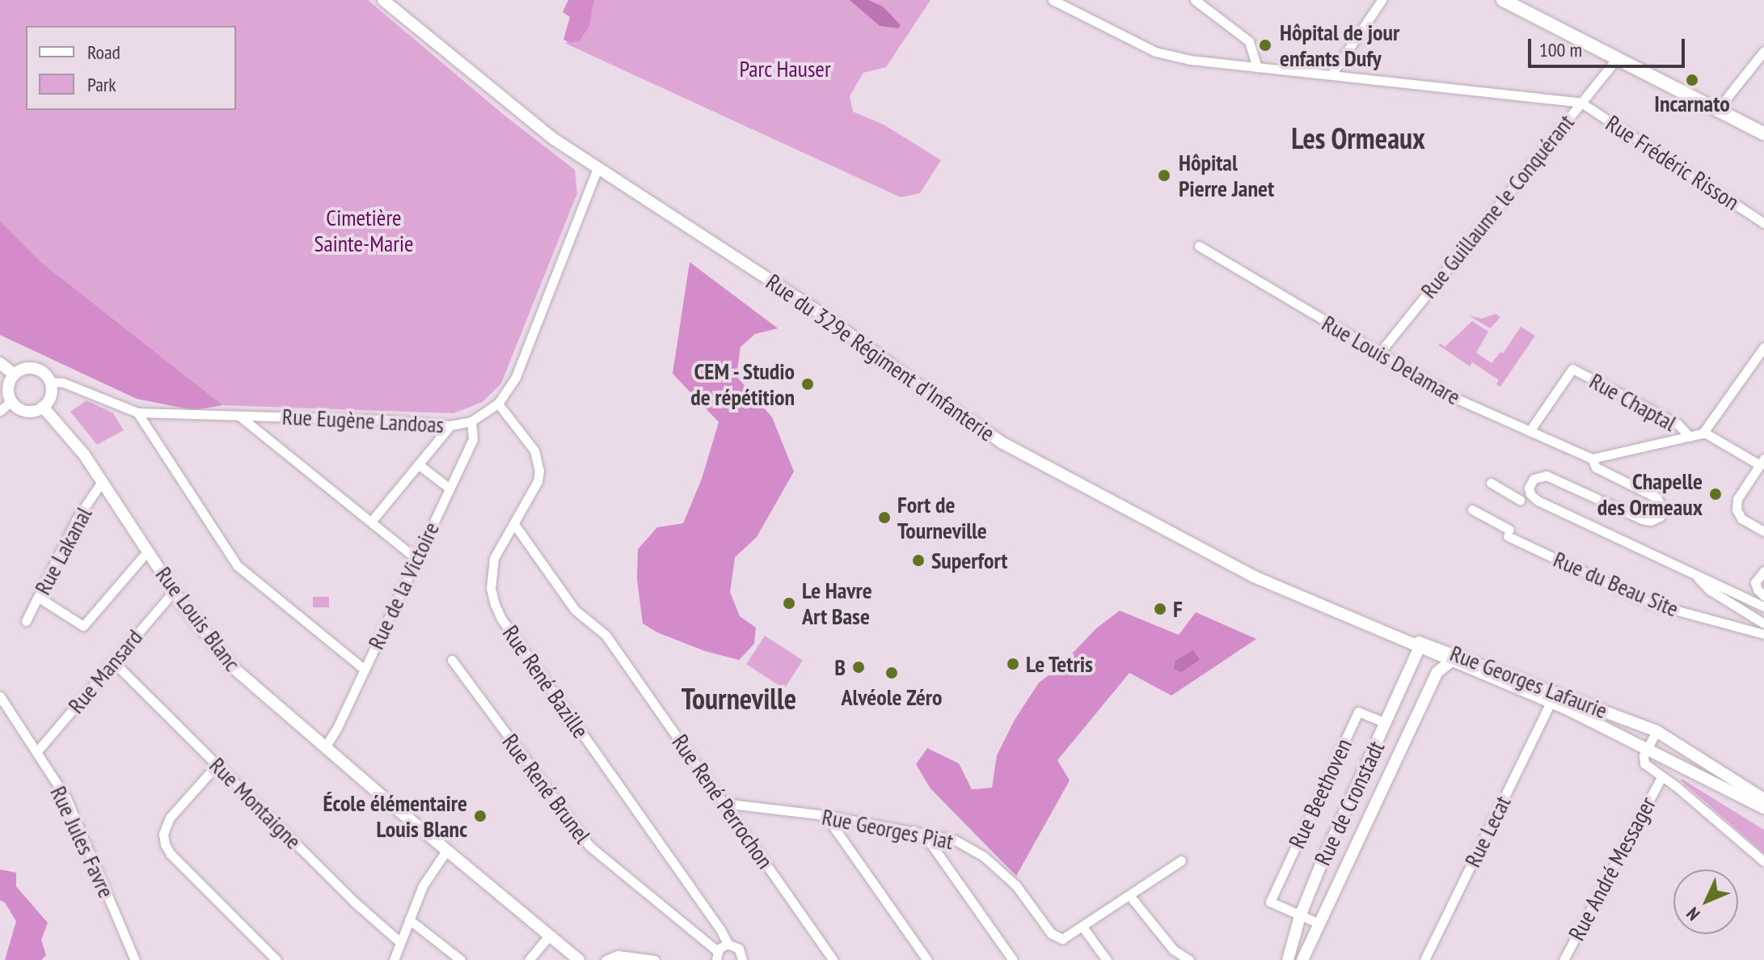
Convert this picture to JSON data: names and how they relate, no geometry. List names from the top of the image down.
{
  "streets": {
    "street": [
      "Rue Frédéric Risson",
      "Rue Guillaume le Conquérant",
      "Rue du 329e Régiment d'Infanterie",
      "Rue Louis Delamare",
      "Rue Chaptal",
      "Rue Eugène Landoas",
      "Rue Lakanal",
      "Rue du Beau Site",
      "Rue de la Victoire",
      "Rue Louis Blanc",
      "Rue Mansard",
      "Rue René Bazille",
      "Rue Georges Lafaurie",
      "Rue René Brunel",
      "Rue Beethoven",
      "Rue René Perrochon",
      "Rue Montaigne",
      "Rue de Cronstadt",
      "Rue Georges Piat",
      "Rue Lecat",
      "Rue Jules Favre",
      "Rue André Messager"
    ]
  },
  "crossings": [
    ["Rue Frédéric Risson", "Rue Guillaume le Conquérant"],
    ["Rue Guillaume le Conquérant", "Rue Louis Delamare"],
    ["Rue du 329e Régiment d'Infanterie", "Rue Eugène Landoas"],
    ["Rue du 329e Régiment d'Infanterie", "Rue Georges Lafaurie"],
    ["Rue du 329e Régiment d'Infanterie", "Rue de Cronstadt"],
    ["Rue Louis Delamare", "Rue Chaptal"],
    ["Rue Louis Delamare", "Rue du Beau Site"],
    ["Rue Eugène Landoas", "Rue de la Victoire"],
    ["Rue Eugène Landoas", "Rue Louis Blanc"],
    ["Rue Eugène Landoas", "Rue René Bazille"],
    ["Rue Lakanal", "Rue Louis Blanc"],
    ["Rue de la Victoire", "Rue Louis Blanc"],
    ["Rue Louis Blanc", "Rue Mansard"],
    ["Rue Mansard", "Rue Montaigne"],
    ["Rue Mansard", "Rue Jules Favre"],
    ["Rue René Bazille", "Rue René Perrochon"],
    ["Rue Georges Lafaurie", "Rue de Cronstadt"],
    ["Rue Georges Lafaurie", "Rue Lecat"],
    ["Rue Beethoven", "Rue de Cronstadt"],
    ["Rue René Perrochon", "Rue Georges Piat"]
  ],
  "districts": ["Les Ormeaux", "Tourneville"],
  "parks": ["Parc Hauser", "Cimetière Sainte-Marie"],
  "places": [
    "Hôpital de jour enfants Dufy",
    "Incarnato",
    "Hôpital Pierre Janet",
    "CEM - Studio de répétition",
    "Chapelle des Ormeaux",
    "Fort de Tourneville",
    "Superfort",
    "Le Havre Art Base",
    "F",
    "Le Tetris",
    "B",
    "Alvéole Zéro",
    "École élémentaire Louis Blanc"
  ],
  "legend": ["Road", "Park"],
  "scale_bar": "100 m",
  "north": "bottom left"
}
